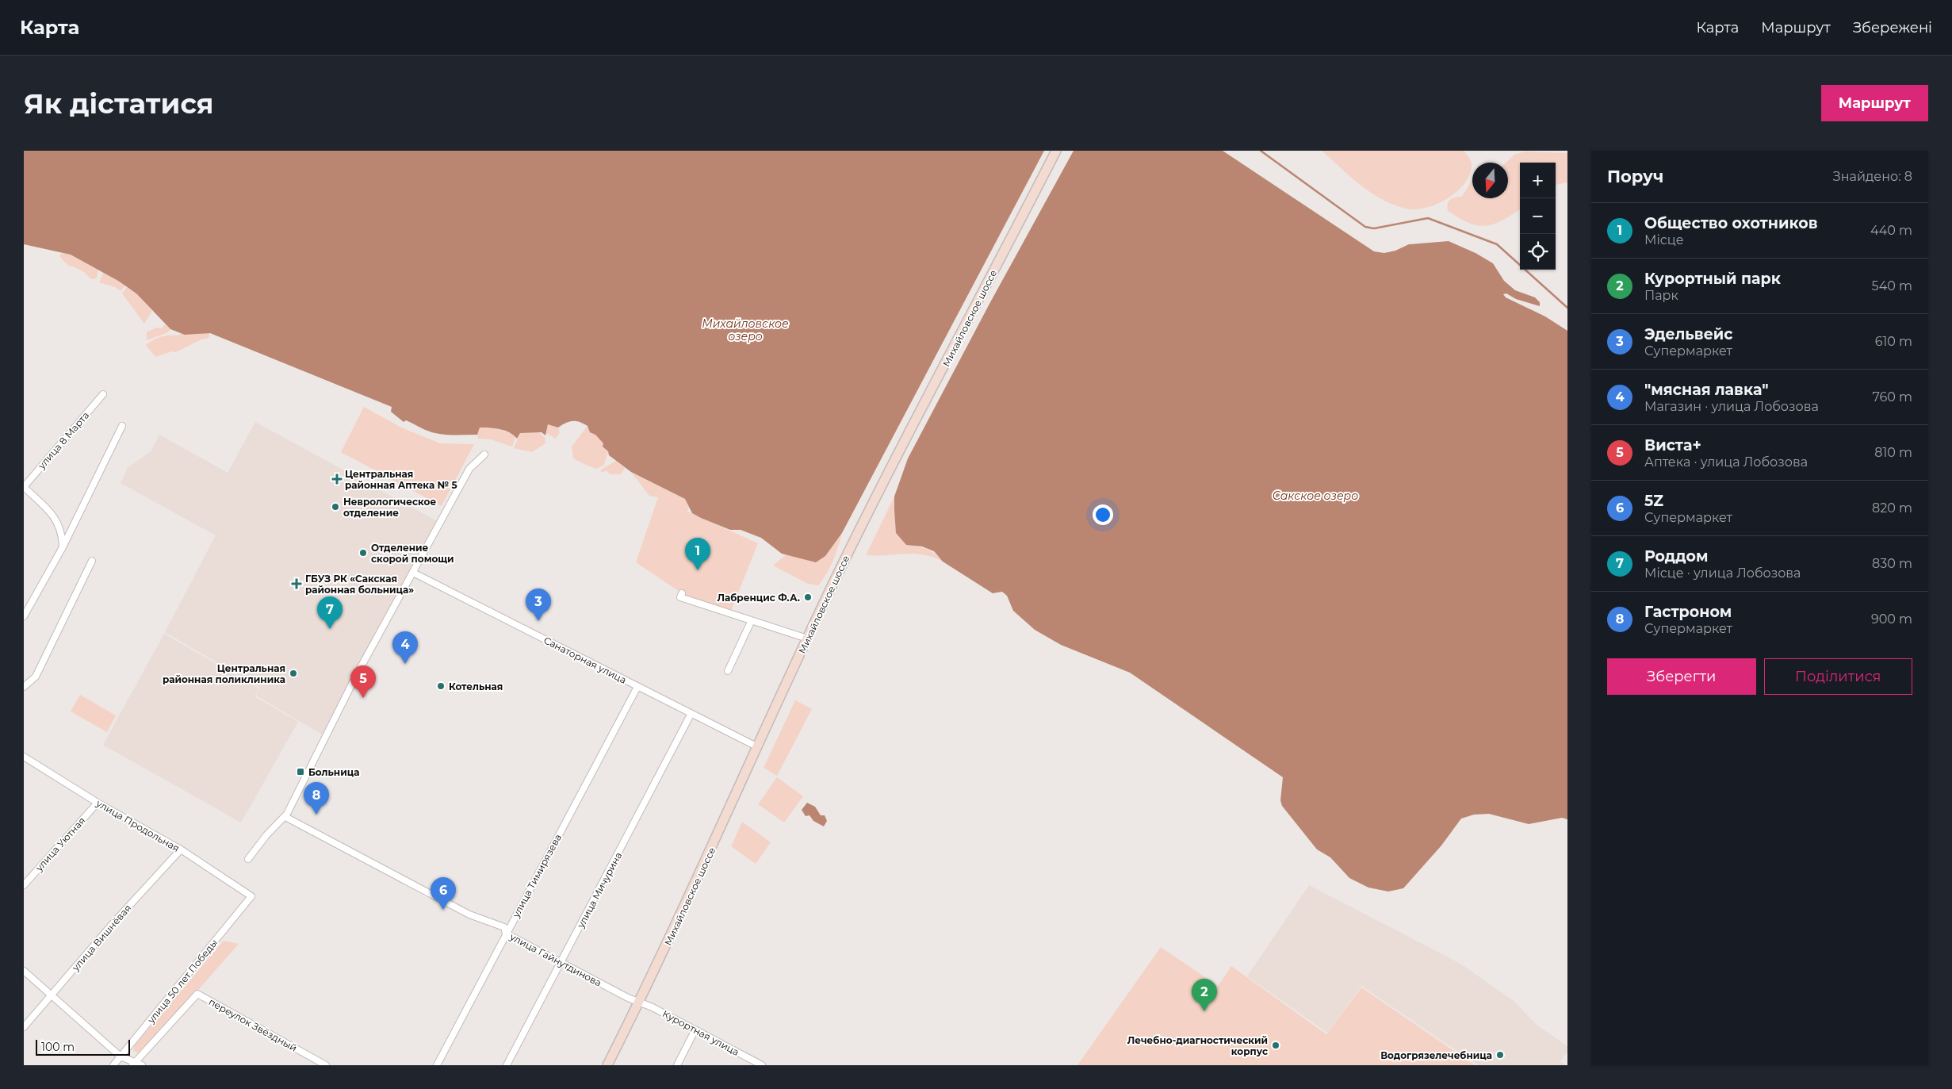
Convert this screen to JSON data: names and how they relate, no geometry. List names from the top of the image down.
{
  "streets": {
    "main road": ["Михайловское шоссе"],
    "street": [
      "улица 8 Марта",
      "Санаторная улица",
      "улица Продольная",
      "улица Уютная",
      "улица Тимирязева",
      "улица Мичурина",
      "улица Вишнёвая",
      "улица Гайнутдинова",
      "улица 50 лет Победы",
      "переулок Звёздный",
      "Курортная улица"
    ]
  },
  "crossings": [
    ["Михайловское шоссе", "Санаторная улица"],
    ["Михайловское шоссе", "улица Гайнутдинова"],
    ["Михайловское шоссе", "Курортная улица"],
    ["Санаторная улица", "улица Тимирязева"],
    ["Санаторная улица", "улица Мичурина"],
    ["улица Продольная", "улица Уютная"],
    ["улица Продольная", "улица Вишнёвая"],
    ["улица Продольная", "улица 50 лет Победы"],
    ["улица Тимирязева", "улица Гайнутдинова"],
    ["улица Мичурина", "улица Гайнутдинова"],
    ["улица Гайнутдинова", "Курортная улица"]
  ],
  "water": ["Михайловское озеро", "Сакское озеро"],
  "places": {
    "health": ["Центральная районная Аптека № 5", "ГБУЗ РК «Сакская районная больница»"],
    "other": [
      "Неврологическое отделение",
      "Отделение скорой помощи",
      "Лабренцис Ф.А.",
      "Центральная районная поликлиника",
      "Котельная",
      "Лечебно-диагностический корпус",
      "Водогрязелечебница"
    ],
    "transit": ["Больница"]
  },
  "scale_bar": "100 m",
  "north": "bottom",
  "page": {
    "header": "Карта",
    "nav": ["Карта", "Маршрут", "Збережені"],
    "buttons": [
      "Маршрут",
      ["Зберегти", "Поділитися"]
    ],
    "title": "Як дістатися",
    "heading": ["Поруч", "Знайдено: 8"],
    "map_buttons": ["+", "−"],
    "list": [
      {
        "mark": "1",
        "name": "Общество охотников",
        "note": "Місце",
        "value": "440 m"
      },
      {
        "mark": "2",
        "name": "Курортный парк",
        "note": "Парк",
        "value": "540 m"
      },
      {
        "mark": "3",
        "name": "Эдельвейс",
        "note": "Супермаркет",
        "value": "610 m"
      },
      {
        "mark": "4",
        "name": "\"мясная лавка\"",
        "note": "Магазин · улица Лобозова",
        "value": "760 m"
      },
      {
        "mark": "5",
        "name": "Виста+",
        "note": "Аптека · улица Лобозова",
        "value": "810 m"
      },
      {
        "mark": "6",
        "name": "5Z",
        "note": "Супермаркет",
        "value": "820 m"
      },
      {
        "mark": "7",
        "name": "Роддом",
        "note": "Місце · улица Лобозова",
        "value": "830 m"
      },
      {
        "mark": "8",
        "name": "Гастроном",
        "note": "Супермаркет",
        "value": "900 m"
      }
    ],
    "pins": [
      "1",
      "3",
      "7",
      "4",
      "5",
      "8",
      "6",
      "2"
    ],
    "scale": "100 m"
  }
}
